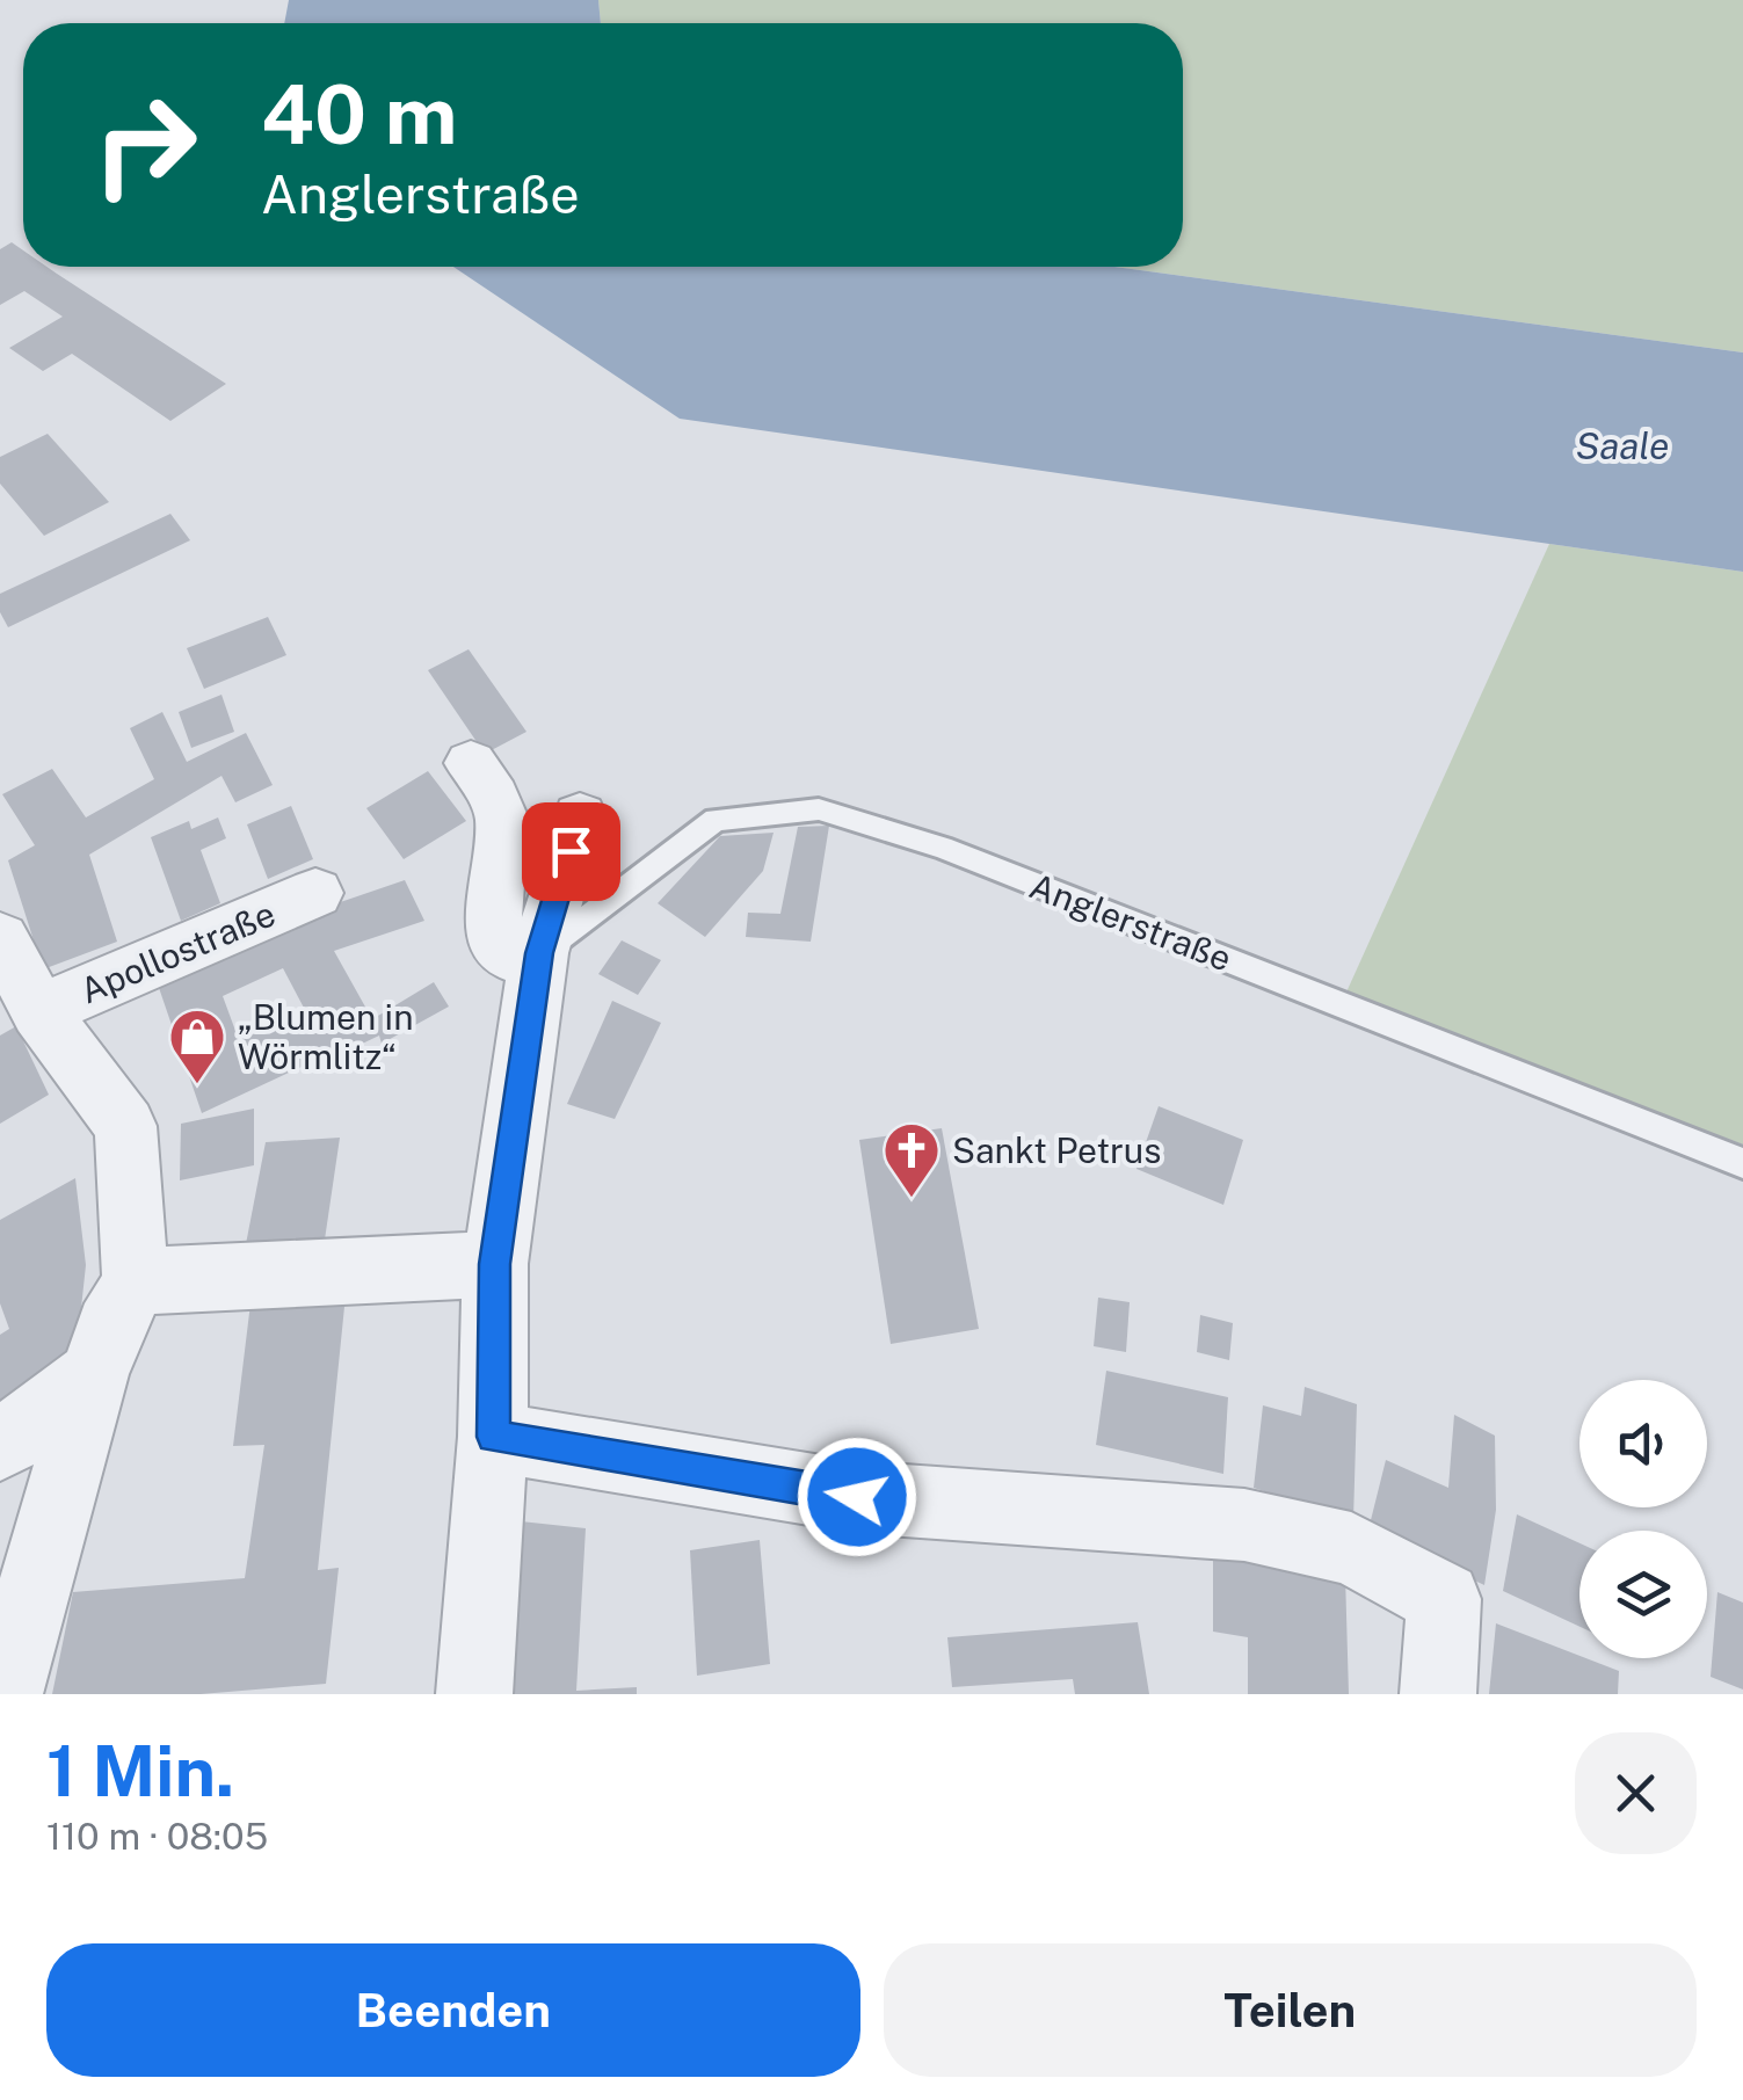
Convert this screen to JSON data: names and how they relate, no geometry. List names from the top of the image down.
{
  "streets": {
    "street": ["Apollostraße"],
    "lane": ["Anglerstraße"]
  },
  "water": ["Saale"],
  "places": {
    "shop": ["„Blumen in Wörmlitz“"],
    "church": ["Sankt Petrus"]
  },
  "page": {
    "turn": ["40 m", "Anglerstraße"],
    "heading": ["1 Min.", "110 m · 08:05"],
    "buttons": ["Beenden", "Teilen"]
  }
}
